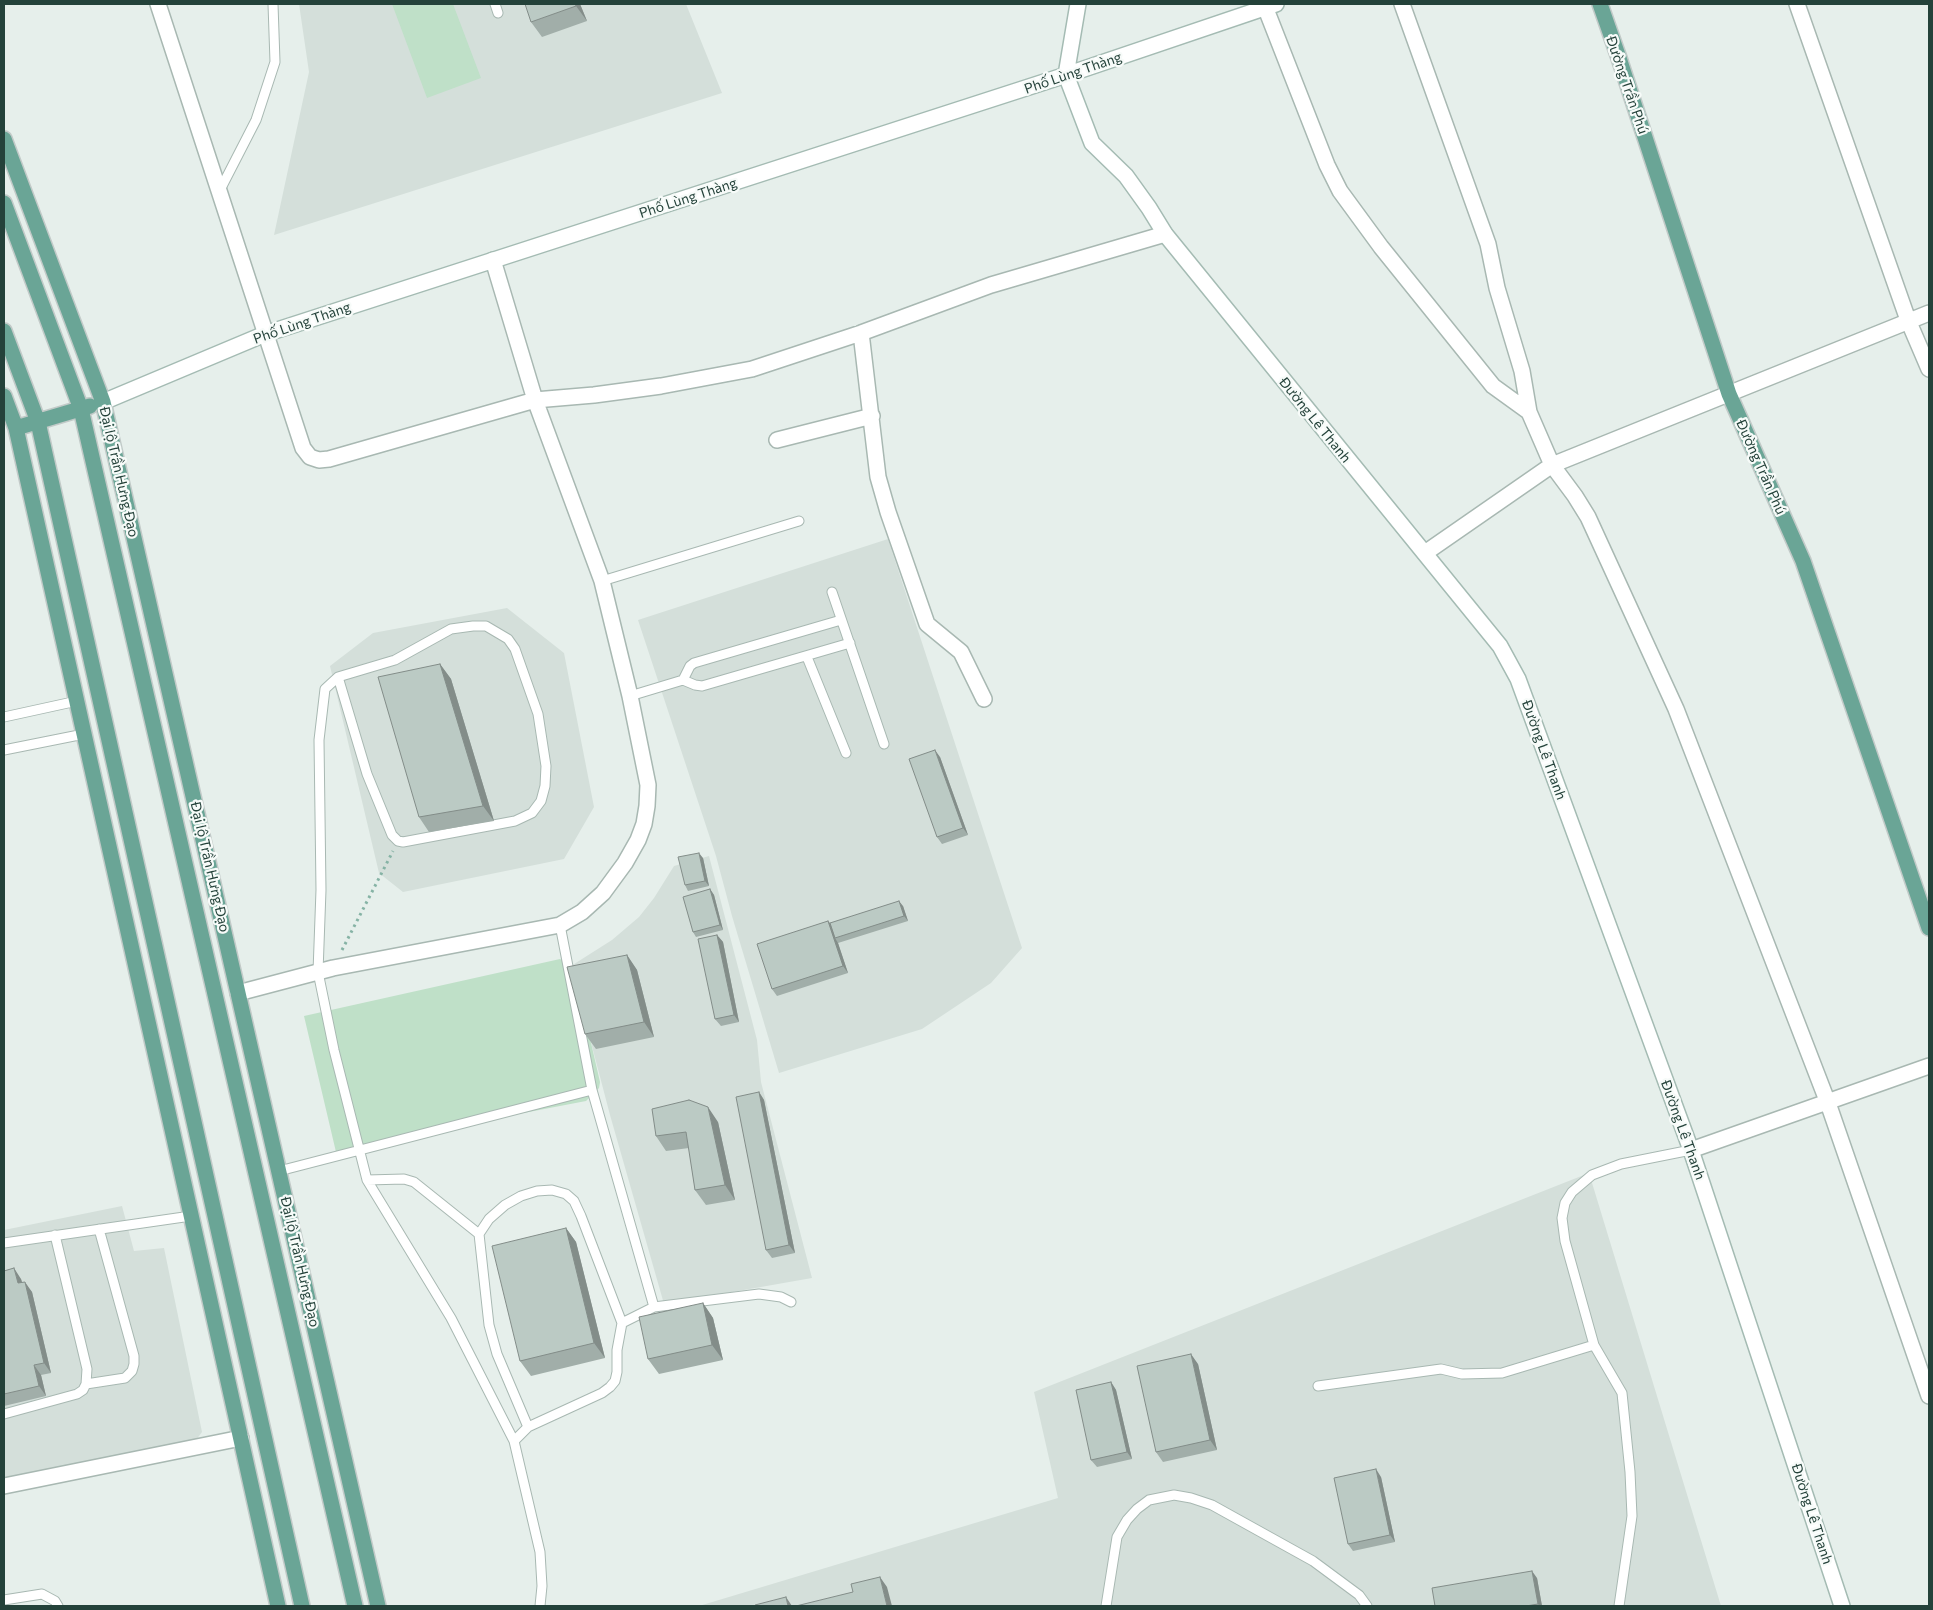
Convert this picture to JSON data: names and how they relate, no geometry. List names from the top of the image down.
{
  "streets": {
    "main road": ["Đường Trần Phú", "Đại lộ Trần Hưng Đạo"],
    "street": ["Phố Lùng Thàng", "Đường Lê Thanh"]
  },
  "crossings": [
    ["Phố Lùng Thàng", "Đường Lê Thanh"],
    ["Phố Lùng Thàng", "Đại lộ Trần Hưng Đạo"]
  ]
}
